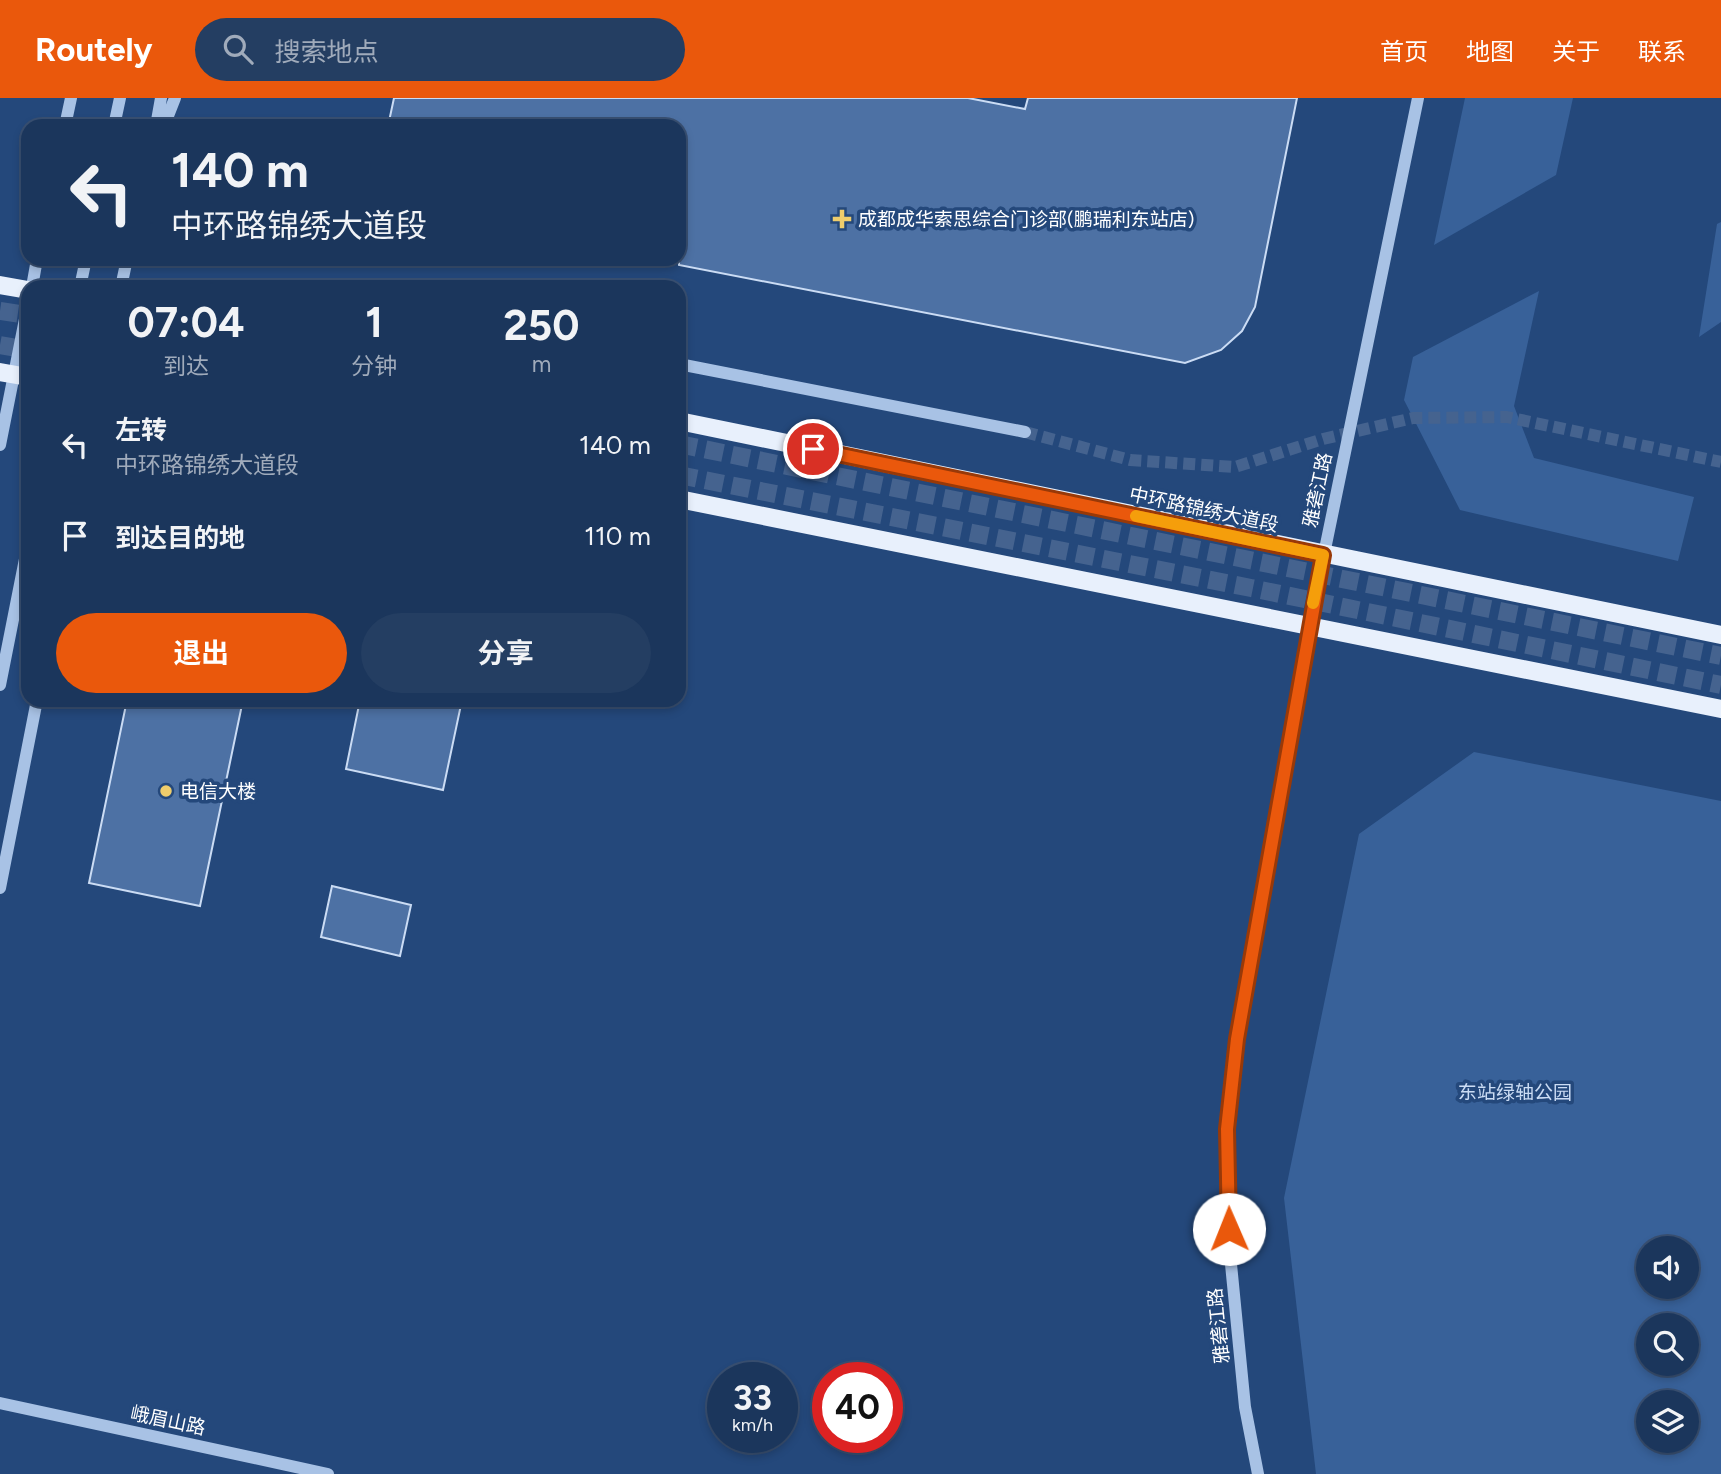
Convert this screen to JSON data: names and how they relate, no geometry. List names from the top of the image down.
{
  "streets": {
    "main road": ["中环路锦绣大道段"],
    "street": ["雅砻江路", "峨眉山路"]
  },
  "crossings": [
    ["雅砻江路", "中环路锦绣大道段"]
  ],
  "parks": ["东站绿轴公园"],
  "places": {
    "health": ["成都成华索思综合门诊部(鹏瑞利东站店)"],
    "other": ["电信大楼"]
  },
  "page": {
    "header": "Routely",
    "search": "搜索地点",
    "nav": [
      "首页",
      "地图",
      "关于",
      "联系"
    ],
    "turn": ["140 m", "中环路锦绣大道段"],
    "eta": [
      "07:04",
      "到达",
      "1",
      "分钟",
      "250",
      "m"
    ],
    "list": [
      {
        "name": "左转",
        "note": "中环路锦绣大道段",
        "value": "140 m"
      },
      {
        "name": "到达目的地",
        "value": "110 m"
      }
    ],
    "buttons": ["退出", "分享"],
    "speed": "33 km/h",
    "limit": "40"
  }
}
